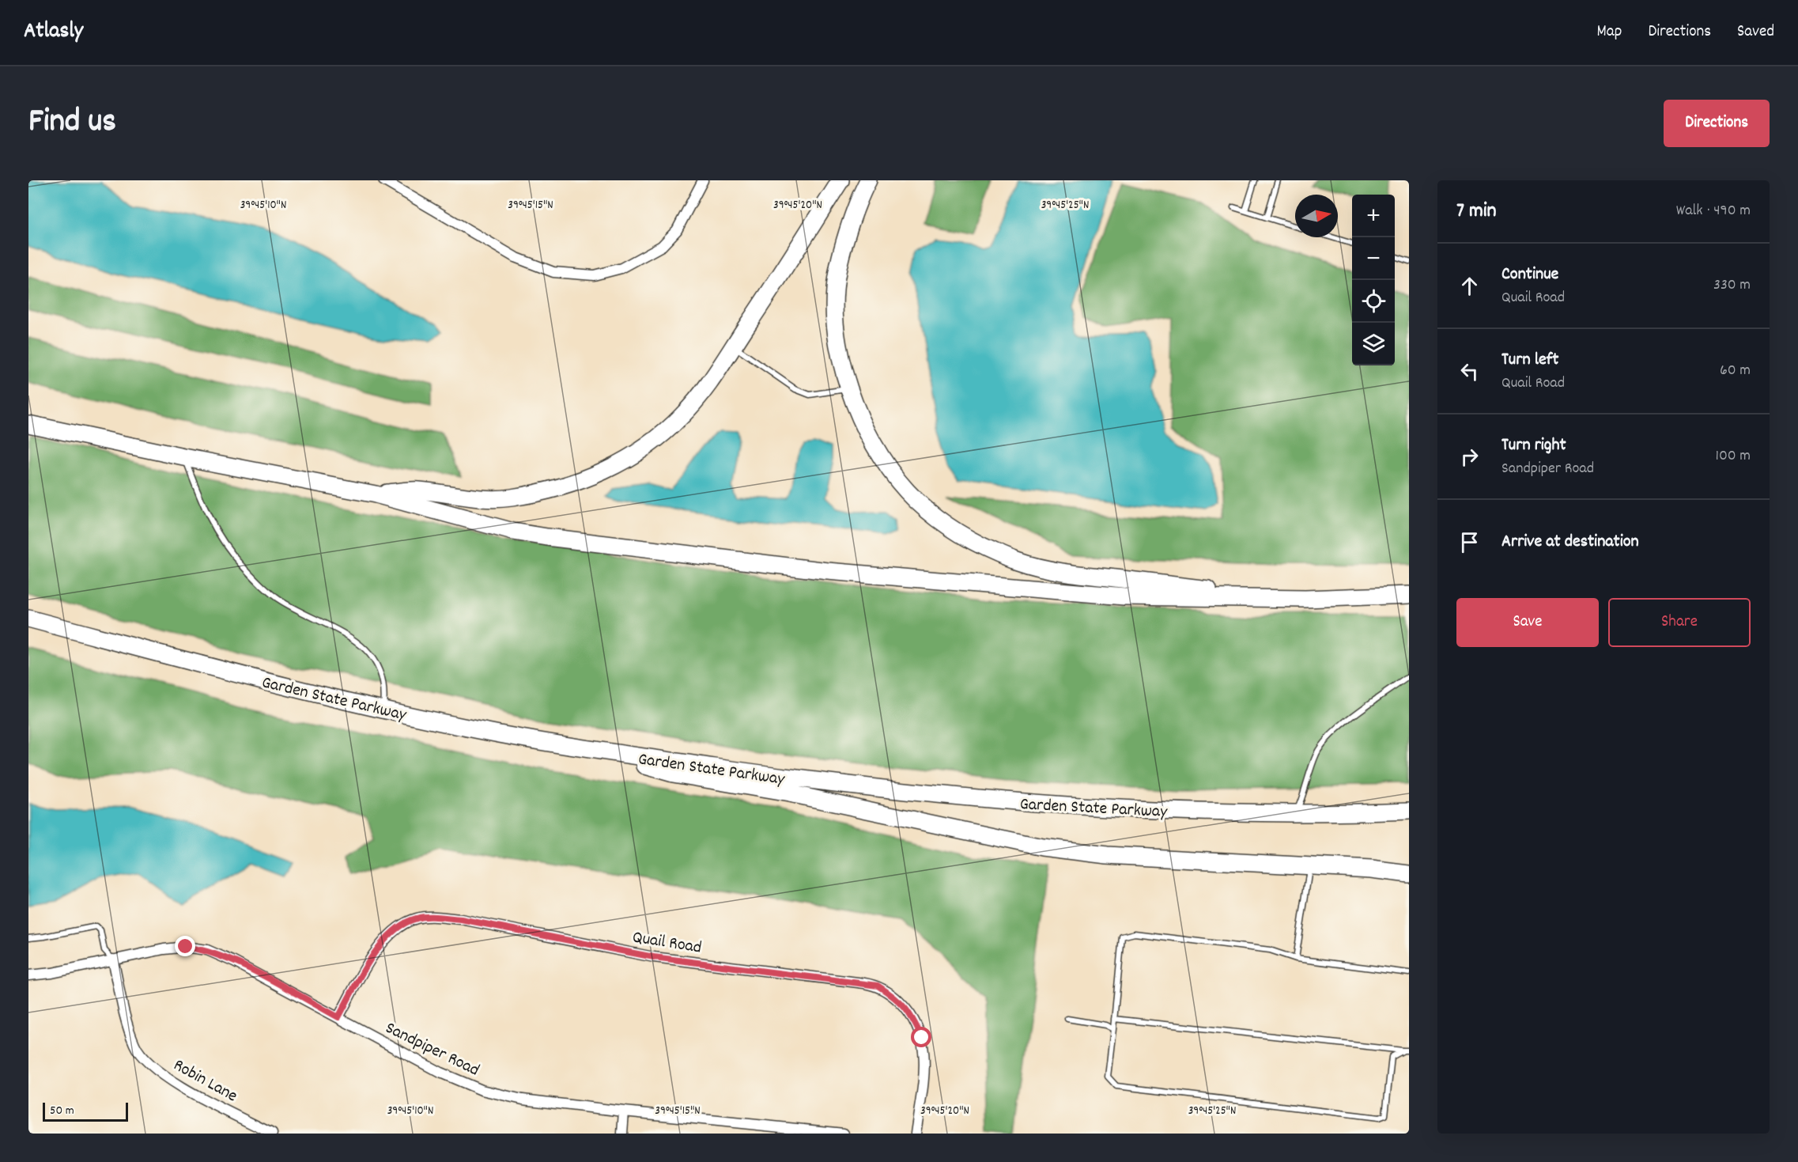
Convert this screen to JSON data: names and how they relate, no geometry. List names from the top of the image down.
{
  "streets": {
    "highway": ["Garden State Parkway"],
    "street": ["Quail Road", "Sandpiper Road", "Robin Lane"]
  },
  "crossings": [
    ["Quail Road", "Sandpiper Road"],
    ["Sandpiper Road", "Robin Lane"]
  ],
  "scale_bar": "50 m",
  "north": "right",
  "page": {
    "header": "Atlasly",
    "nav": ["Map", "Directions", "Saved"],
    "title": "Find us",
    "buttons": [
      "Directions",
      ["Save", "Share"]
    ],
    "heading": ["7 min", "Walk · 490 m"],
    "map_buttons": ["+", "−"],
    "list": [
      ["Continue", "Quail Road", "330 m"],
      ["Turn left", "Quail Road", "60 m"],
      ["Turn right", "Sandpiper Road", "100 m"],
      "Arrive at destination"
    ],
    "scale": "50 m"
  },
  "coordinates": [
    "39°45'10\"N",
    "39°45'15\"N",
    "39°45'20\"N",
    "39°45'25\"N"
  ]
}
